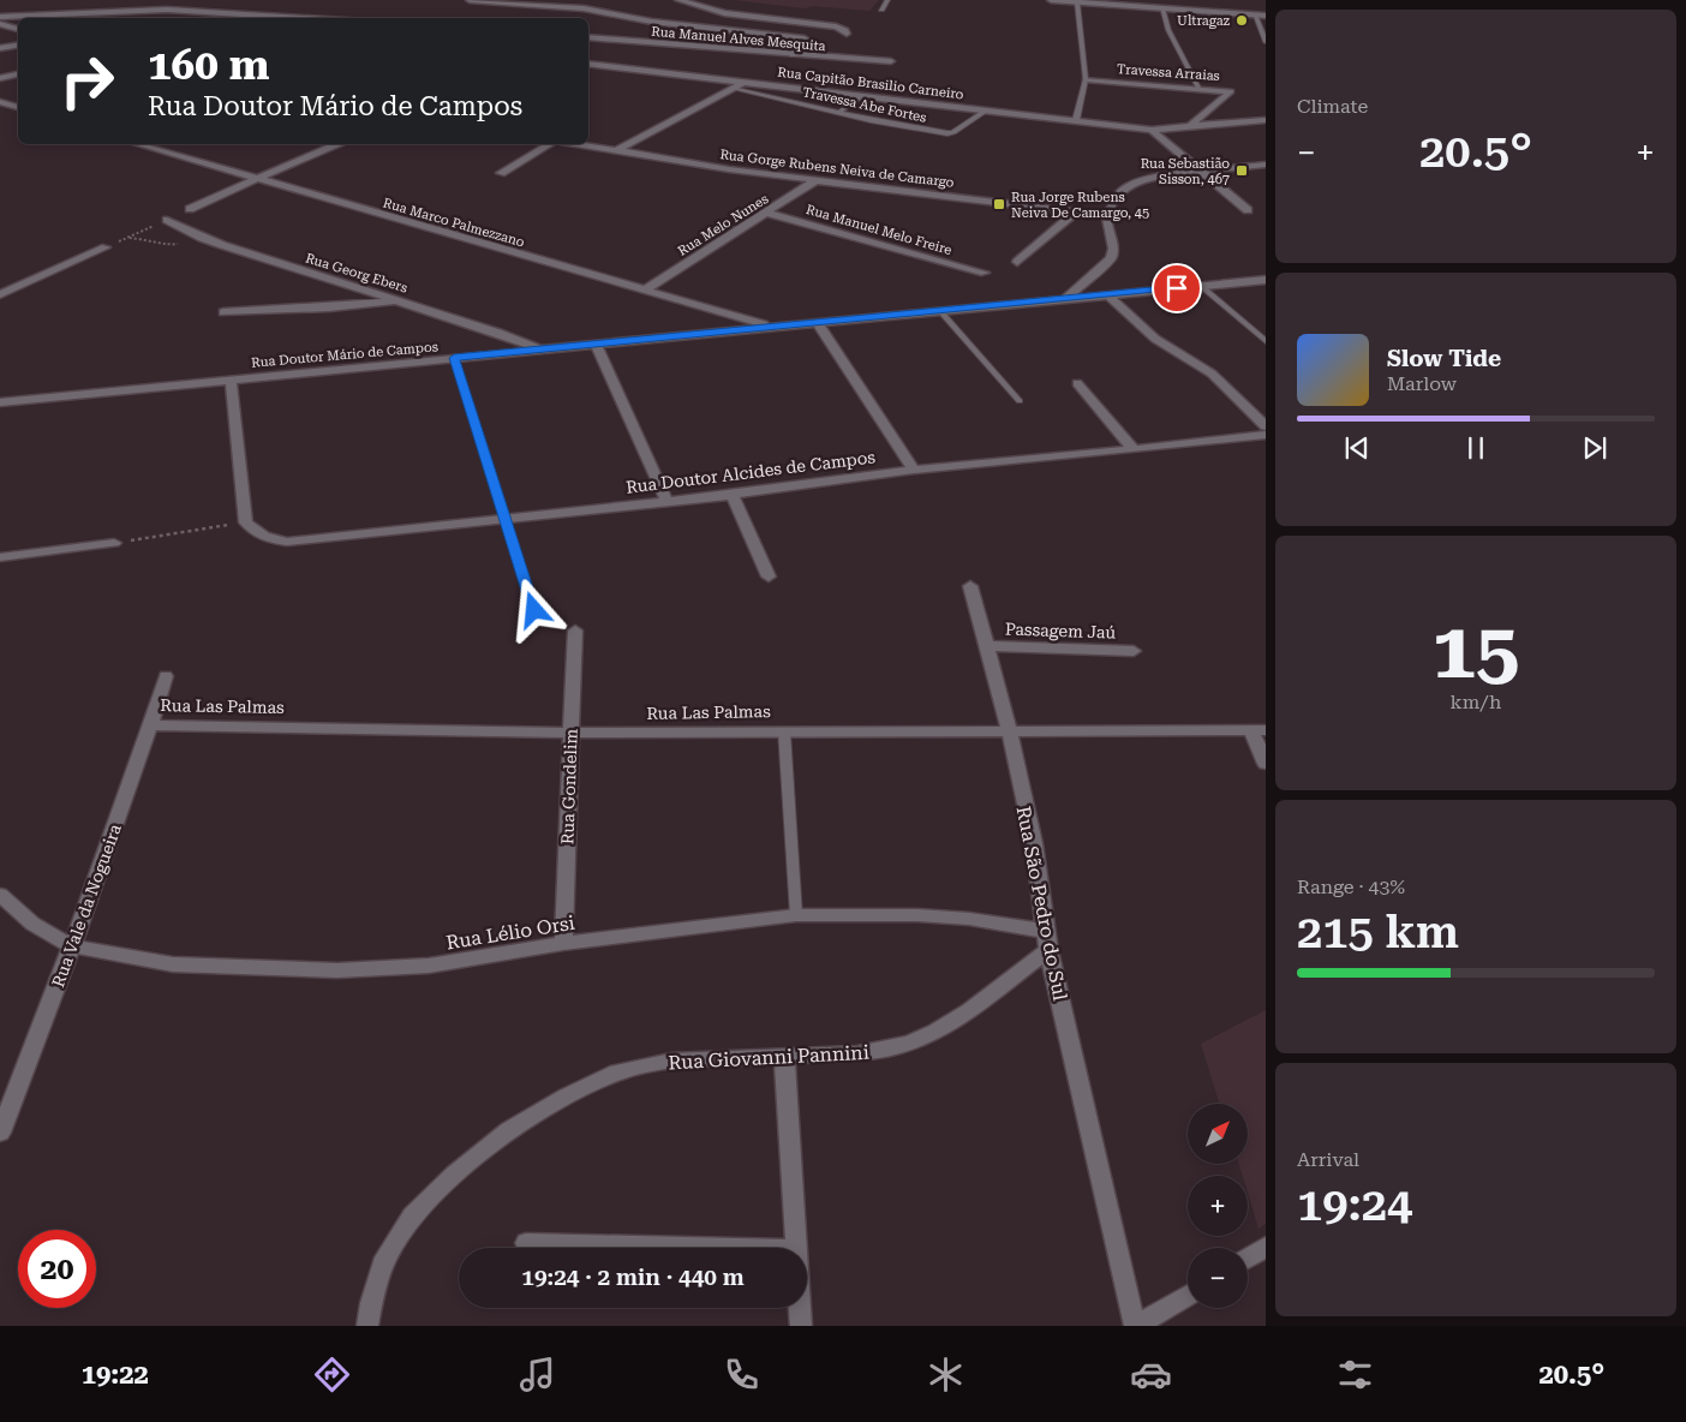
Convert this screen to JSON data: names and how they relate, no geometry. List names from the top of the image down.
{
  "streets": {
    "street": [
      "Rua Manuel Alves Mesquita",
      "Travessa Arraias",
      "Rua Capitão Brasilio Carneiro",
      "Rua Gorge Rubens Neiva de Camargo",
      "Rua Marco Palmezzano",
      "Rua Melo Nunes",
      "Rua Manuel Melo Freire",
      "Rua Georg Ebers",
      "Rua Doutor Mário de Campos",
      "Rua Doutor Alcides de Campos",
      "Passagem Jaú",
      "Rua Las Palmas",
      "Rua Gondelim",
      "Rua São Pedro do Sul",
      "Rua Vale da Nogueira",
      "Rua Lélio Orsi",
      "Rua Giovanni Pannini"
    ],
    "lane": ["Travessa Abe Fortes"]
  },
  "crossings": [
    ["Travessa Arraias", "Rua Capitão Brasilio Carneiro"],
    ["Rua Capitão Brasilio Carneiro", "Travessa Abe Fortes"],
    ["Rua Gorge Rubens Neiva de Camargo", "Rua Melo Nunes"],
    ["Rua Marco Palmezzano", "Rua Melo Nunes"],
    ["Rua Marco Palmezzano", "Rua Doutor Mário de Campos"],
    ["Rua Melo Nunes", "Rua Manuel Melo Freire"],
    ["Rua Georg Ebers", "Rua Doutor Mário de Campos"],
    ["Passagem Jaú", "Rua São Pedro do Sul"],
    ["Rua Las Palmas", "Rua Gondelim"],
    ["Rua Las Palmas", "Rua São Pedro do Sul"],
    ["Rua Las Palmas", "Rua Vale da Nogueira"],
    ["Rua Gondelim", "Rua Lélio Orsi"],
    ["Rua São Pedro do Sul", "Rua Lélio Orsi"],
    ["Rua São Pedro do Sul", "Rua Giovanni Pannini"],
    ["Rua Vale da Nogueira", "Rua Lélio Orsi"],
    ["Rua Lélio Orsi", "Rua Giovanni Pannini"]
  ],
  "places": {
    "other": ["Ultragaz"],
    "transit": ["Rua Sebastião Sisson, 467", "Rua Jorge Rubens Neiva De Camargo, 45"]
  },
  "north": "top right",
  "page": {
    "tile": [
      "Climate",
      ["15", "km/h"],
      ["Range · 43%", "215 km"],
      ["Arrival", "19:24"]
    ],
    "turn": ["160 m", "Rua Doutor Mário de Campos"],
    "heat": ["−", "20.5°", "+"],
    "song": ["Slow Tide", "Marlow"],
    "map_buttons": ["+", "−"],
    "limit": "20",
    "trip": "19:24 · 2 min · 440 m",
    "tabs": ["19:22", "20.5°"]
  }
}
